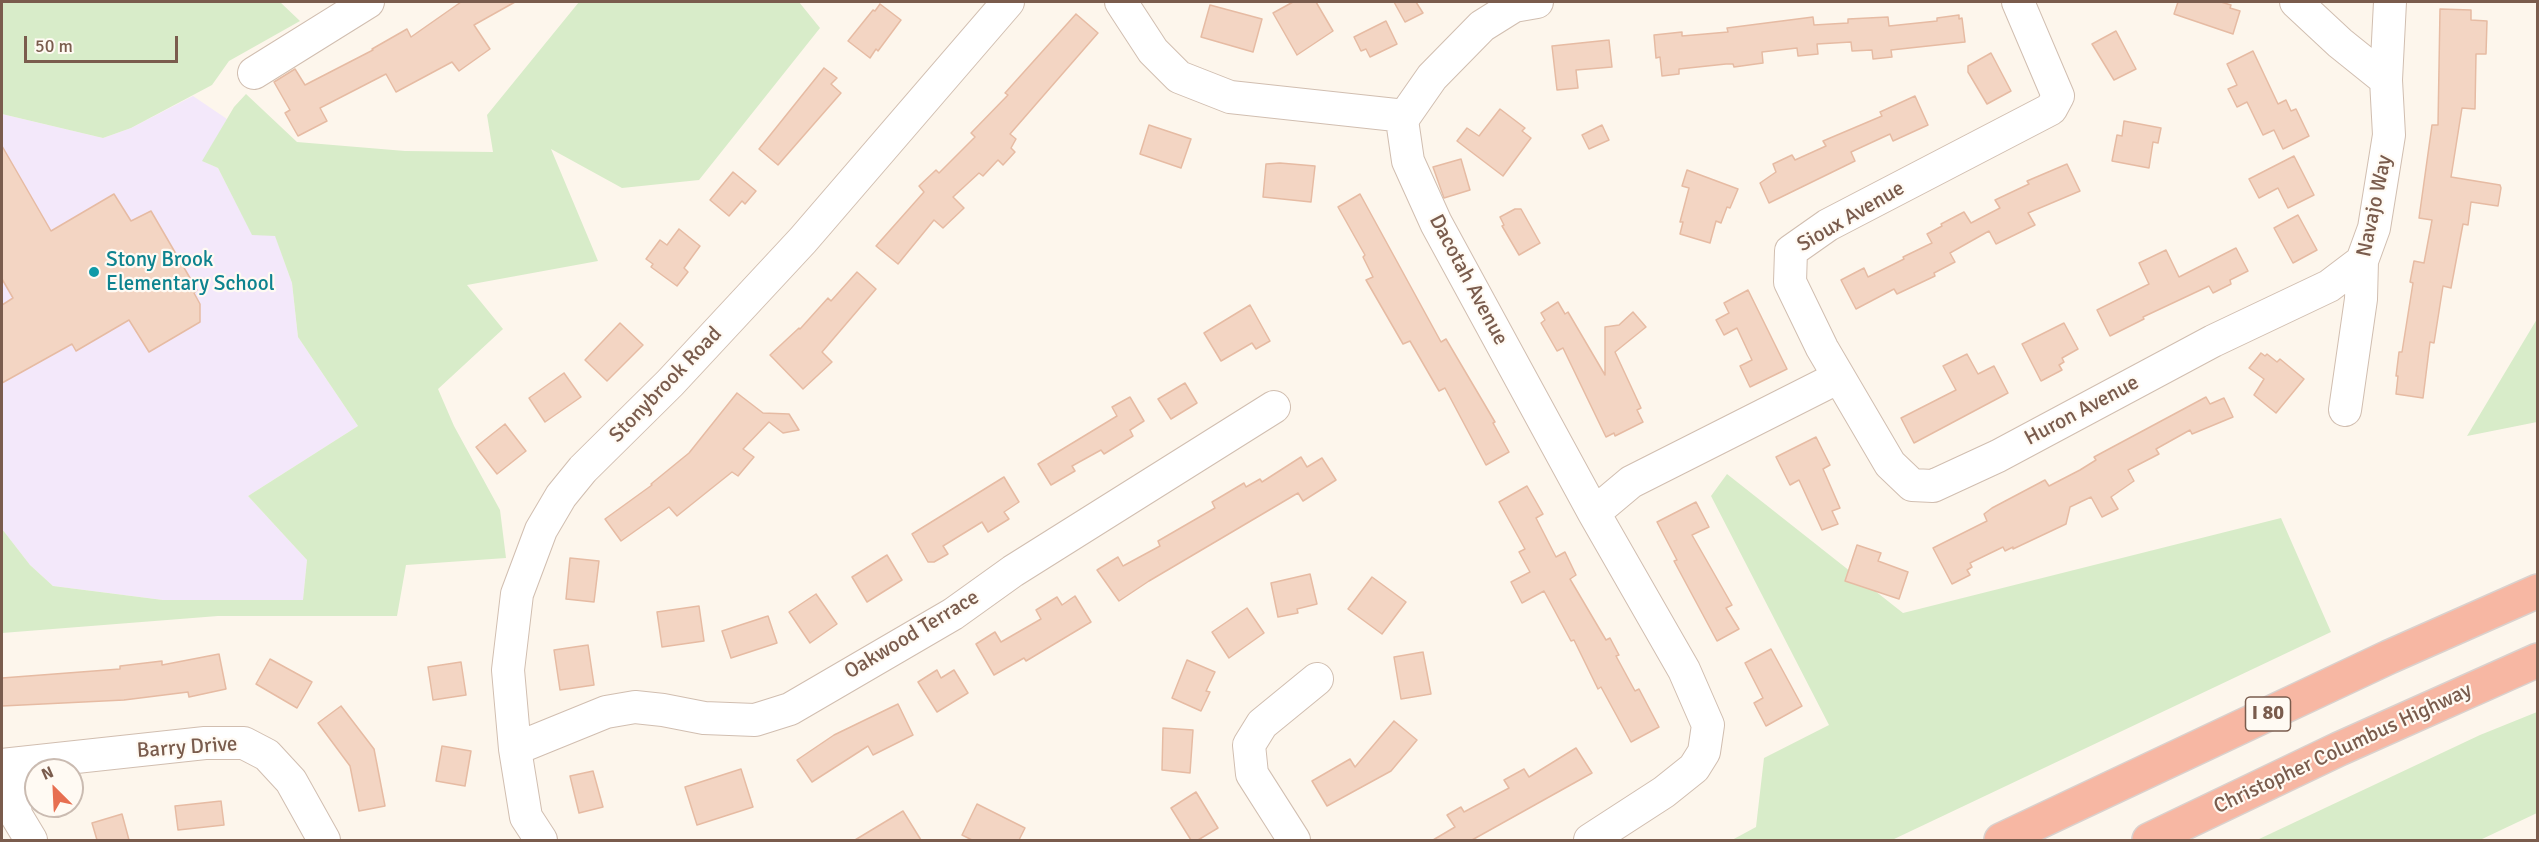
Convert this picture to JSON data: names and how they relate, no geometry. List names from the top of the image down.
{
  "streets": {
    "highway": ["I 80", "Christopher Columbus Highway"],
    "street": [
      "Navajo Way",
      "Sioux Avenue",
      "Dacotah Avenue",
      "Stonybrook Road",
      "Huron Avenue",
      "Oakwood Terrace",
      "Barry Drive"
    ]
  },
  "crossings": [
    ["Navajo Way", "Huron Avenue"],
    ["Sioux Avenue", "Huron Avenue"],
    ["Stonybrook Road", "Oakwood Terrace"]
  ],
  "places": ["Stony Brook Elementary School"],
  "scale_bar": "50 m",
  "north": "top left"
}
